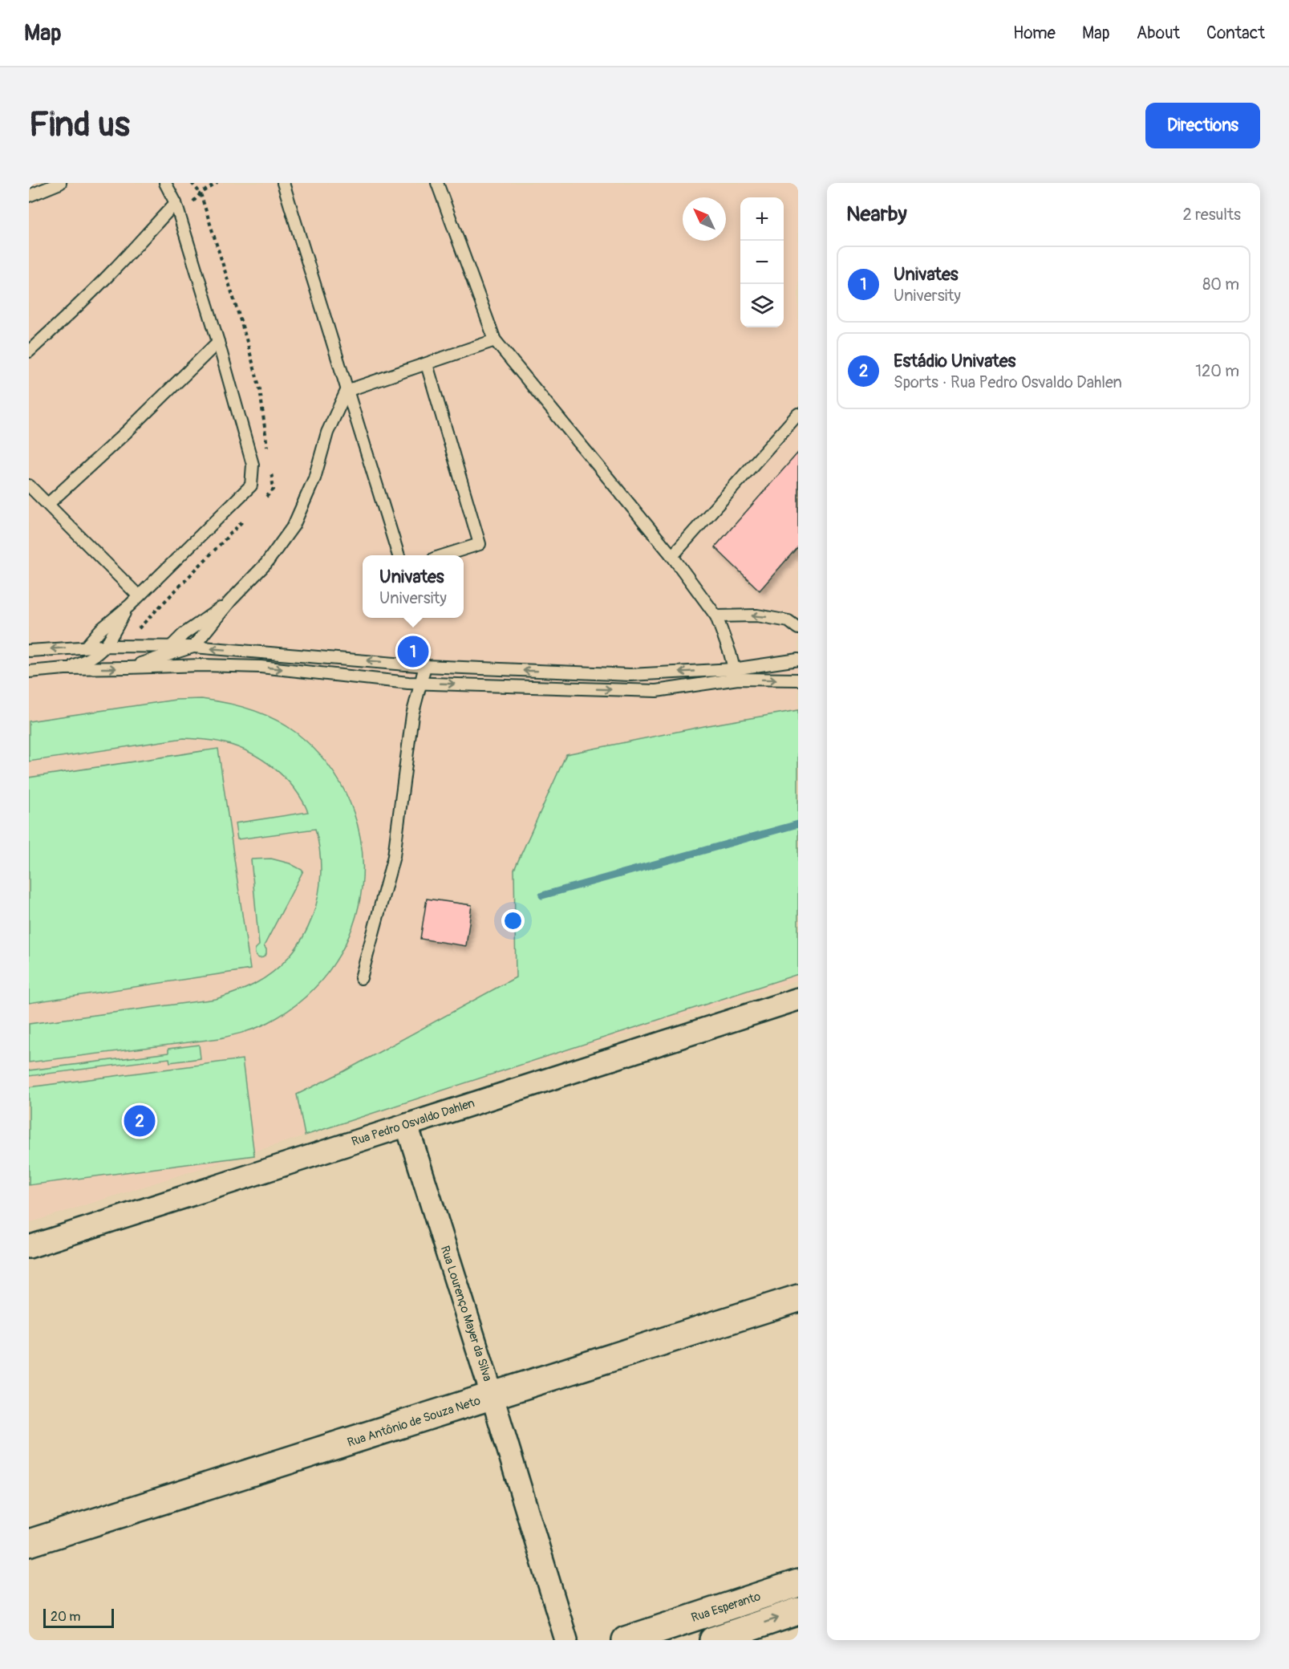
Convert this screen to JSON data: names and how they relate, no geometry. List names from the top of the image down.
{
  "streets": {
    "street": [
      "Rua Pedro Osvaldo Dahlen",
      "Rua Lourenço Mayer da Silva",
      "Rua Antônio de Souza Neto",
      "Rua Esperanto"
    ]
  },
  "crossings": [
    ["Rua Pedro Osvaldo Dahlen", "Rua Lourenço Mayer da Silva"],
    ["Rua Lourenço Mayer da Silva", "Rua Antônio de Souza Neto"]
  ],
  "scale_bar": "20 m",
  "north": "top left",
  "page": {
    "header": "Map",
    "nav": [
      "Home",
      "Map",
      "About",
      "Contact"
    ],
    "buttons": "Directions",
    "title": "Find us",
    "heading": ["Nearby", "2 results"],
    "map_buttons": ["+", "−"],
    "list": [
      {
        "mark": "1",
        "name": "Univates",
        "note": "University",
        "value": "80 m"
      },
      {
        "mark": "2",
        "name": "Estádio Univates",
        "note": "Sports · Rua Pedro Osvaldo Dahlen",
        "value": "120 m"
      }
    ],
    "popup": ["Univates", "University"],
    "pins": ["1", "2"],
    "scale": "20 m"
  }
}
